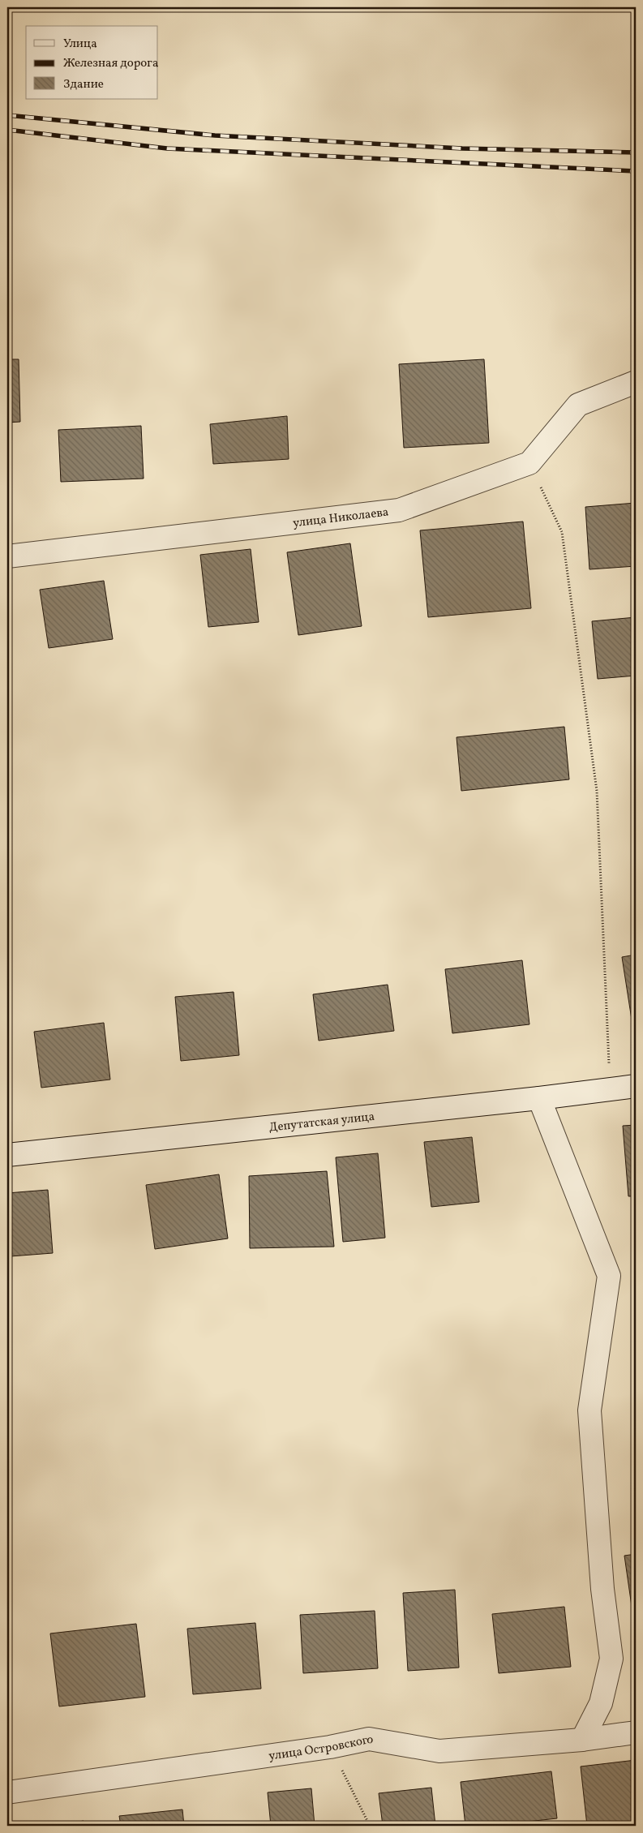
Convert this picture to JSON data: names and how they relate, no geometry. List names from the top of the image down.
{
  "streets": {
    "street": ["улица Николаева", "Депутатская улица", "улица Островского"]
  },
  "legend": ["Улица", "Железная дорога", "Здание"]
}
